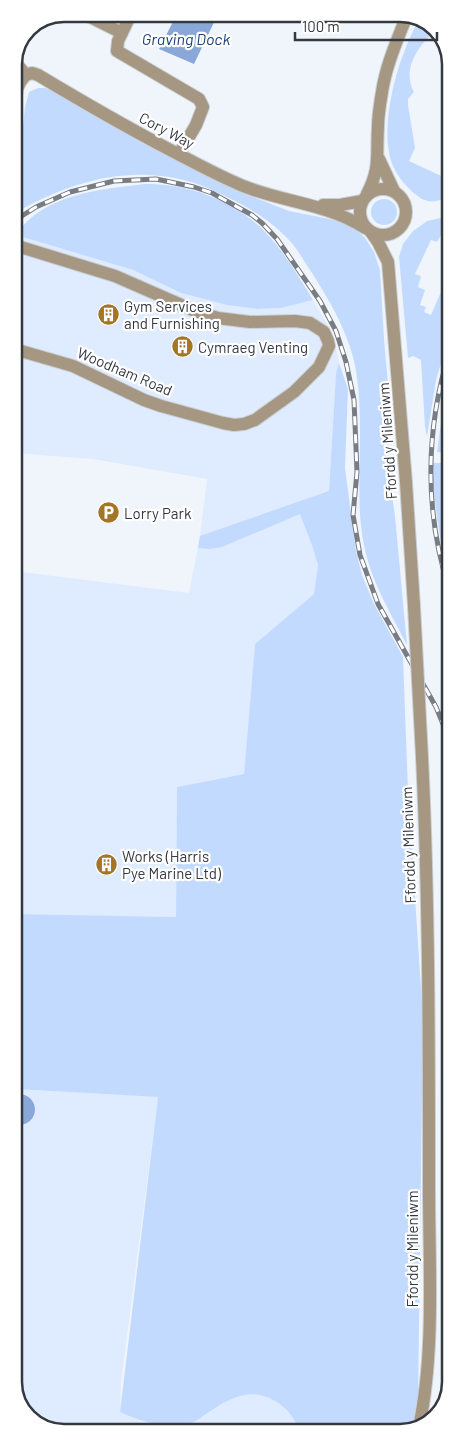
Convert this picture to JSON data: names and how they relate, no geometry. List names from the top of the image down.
{
  "streets": {
    "street": ["Cory Way", "Woodham Road", "Ffordd y Mileniwm"]
  },
  "crossings": [
    ["Cory Way", "Ffordd y Mileniwm"]
  ],
  "water": ["Graving Dock"],
  "places": {
    "building": ["Gym Services and Furnishing", "Cymraeg Venting", "Works (Harris Pye Marine Ltd)"],
    "parking": ["Lorry Park"]
  },
  "scale_bar": "100 m"
}
